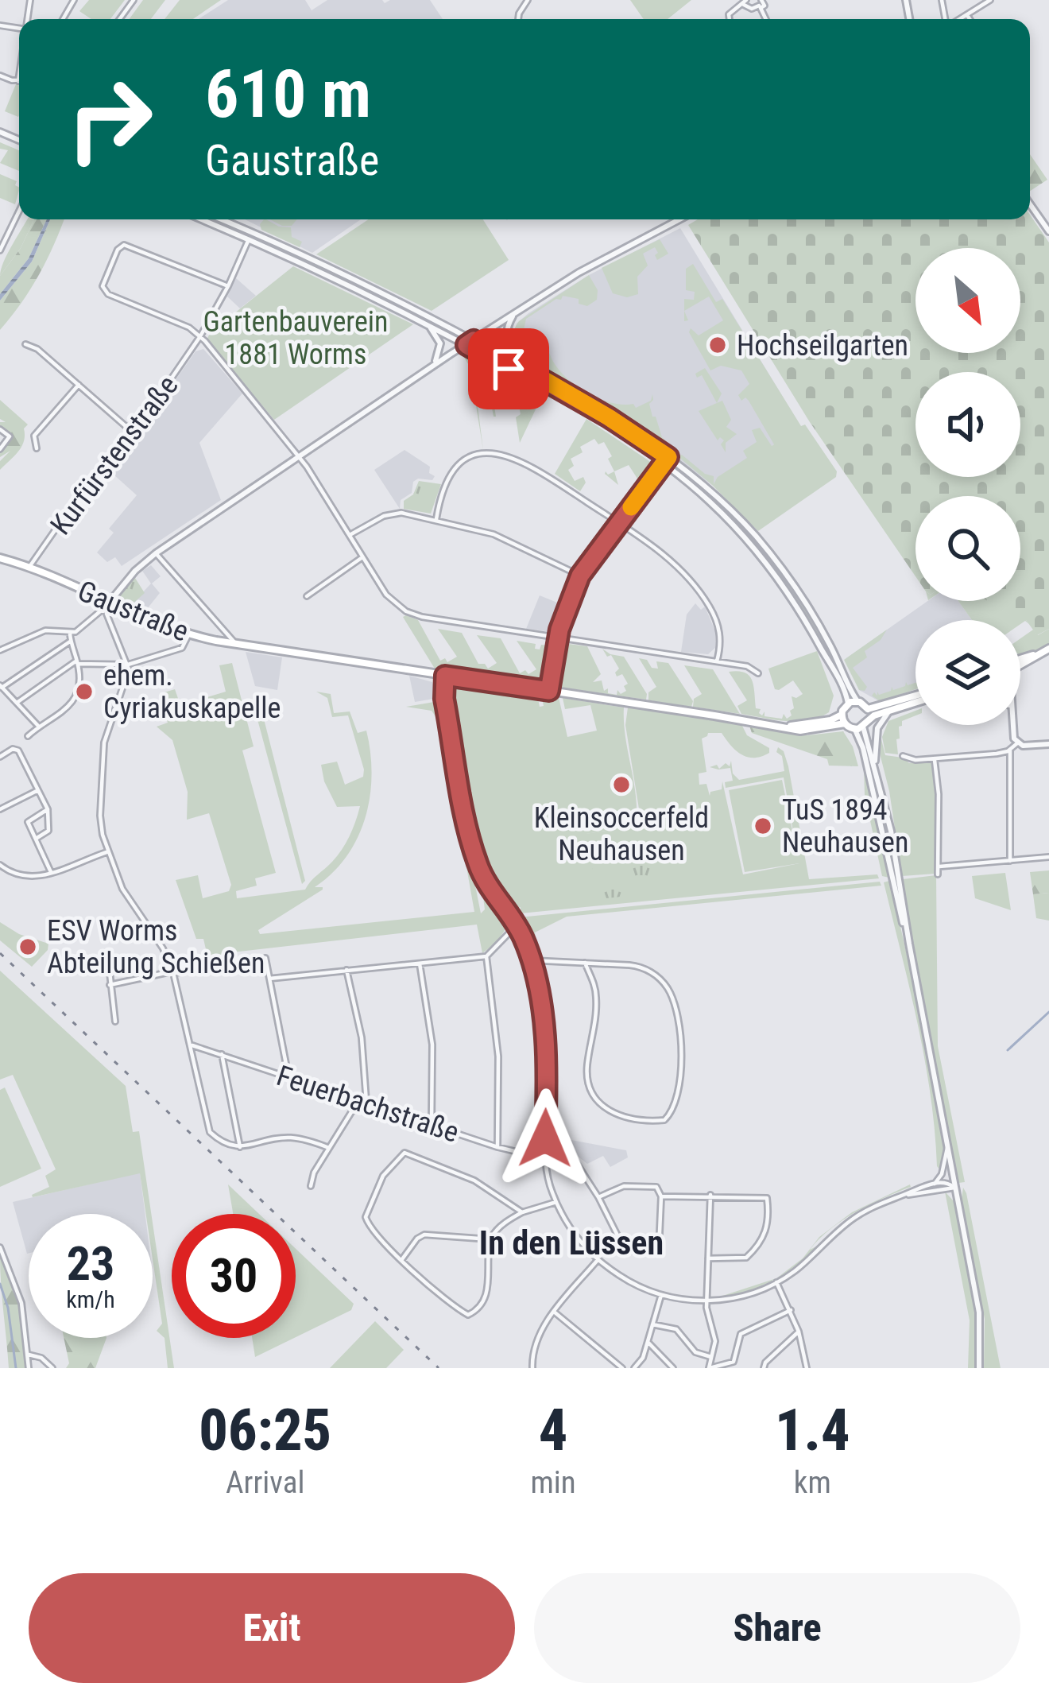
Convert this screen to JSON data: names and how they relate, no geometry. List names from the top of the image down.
{
  "streets": {
    "main road": ["Gaustraße"],
    "street": ["Kurfürstenstraße", "Feuerbachstraße"]
  },
  "crossings": [
    ["Kurfürstenstraße", "Gaustraße"]
  ],
  "districts": ["In den Lüssen"],
  "parks": ["Gartenbauverein 1881 Worms"],
  "places": [
    "Hochseilgarten",
    "ehem. Cyriakuskapelle",
    "Kleinsoccerfeld Neuhausen",
    "TuS 1894 Neuhausen",
    "ESV Worms Abteilung Schießen"
  ],
  "north": "bottom right",
  "page": {
    "turn": ["610 m", "Gaustraße"],
    "speed": "23 km/h",
    "limit": "30",
    "eta": [
      "06:25",
      "Arrival",
      "4",
      "min",
      "1.4",
      "km"
    ],
    "buttons": ["Exit", "Share"]
  }
}
